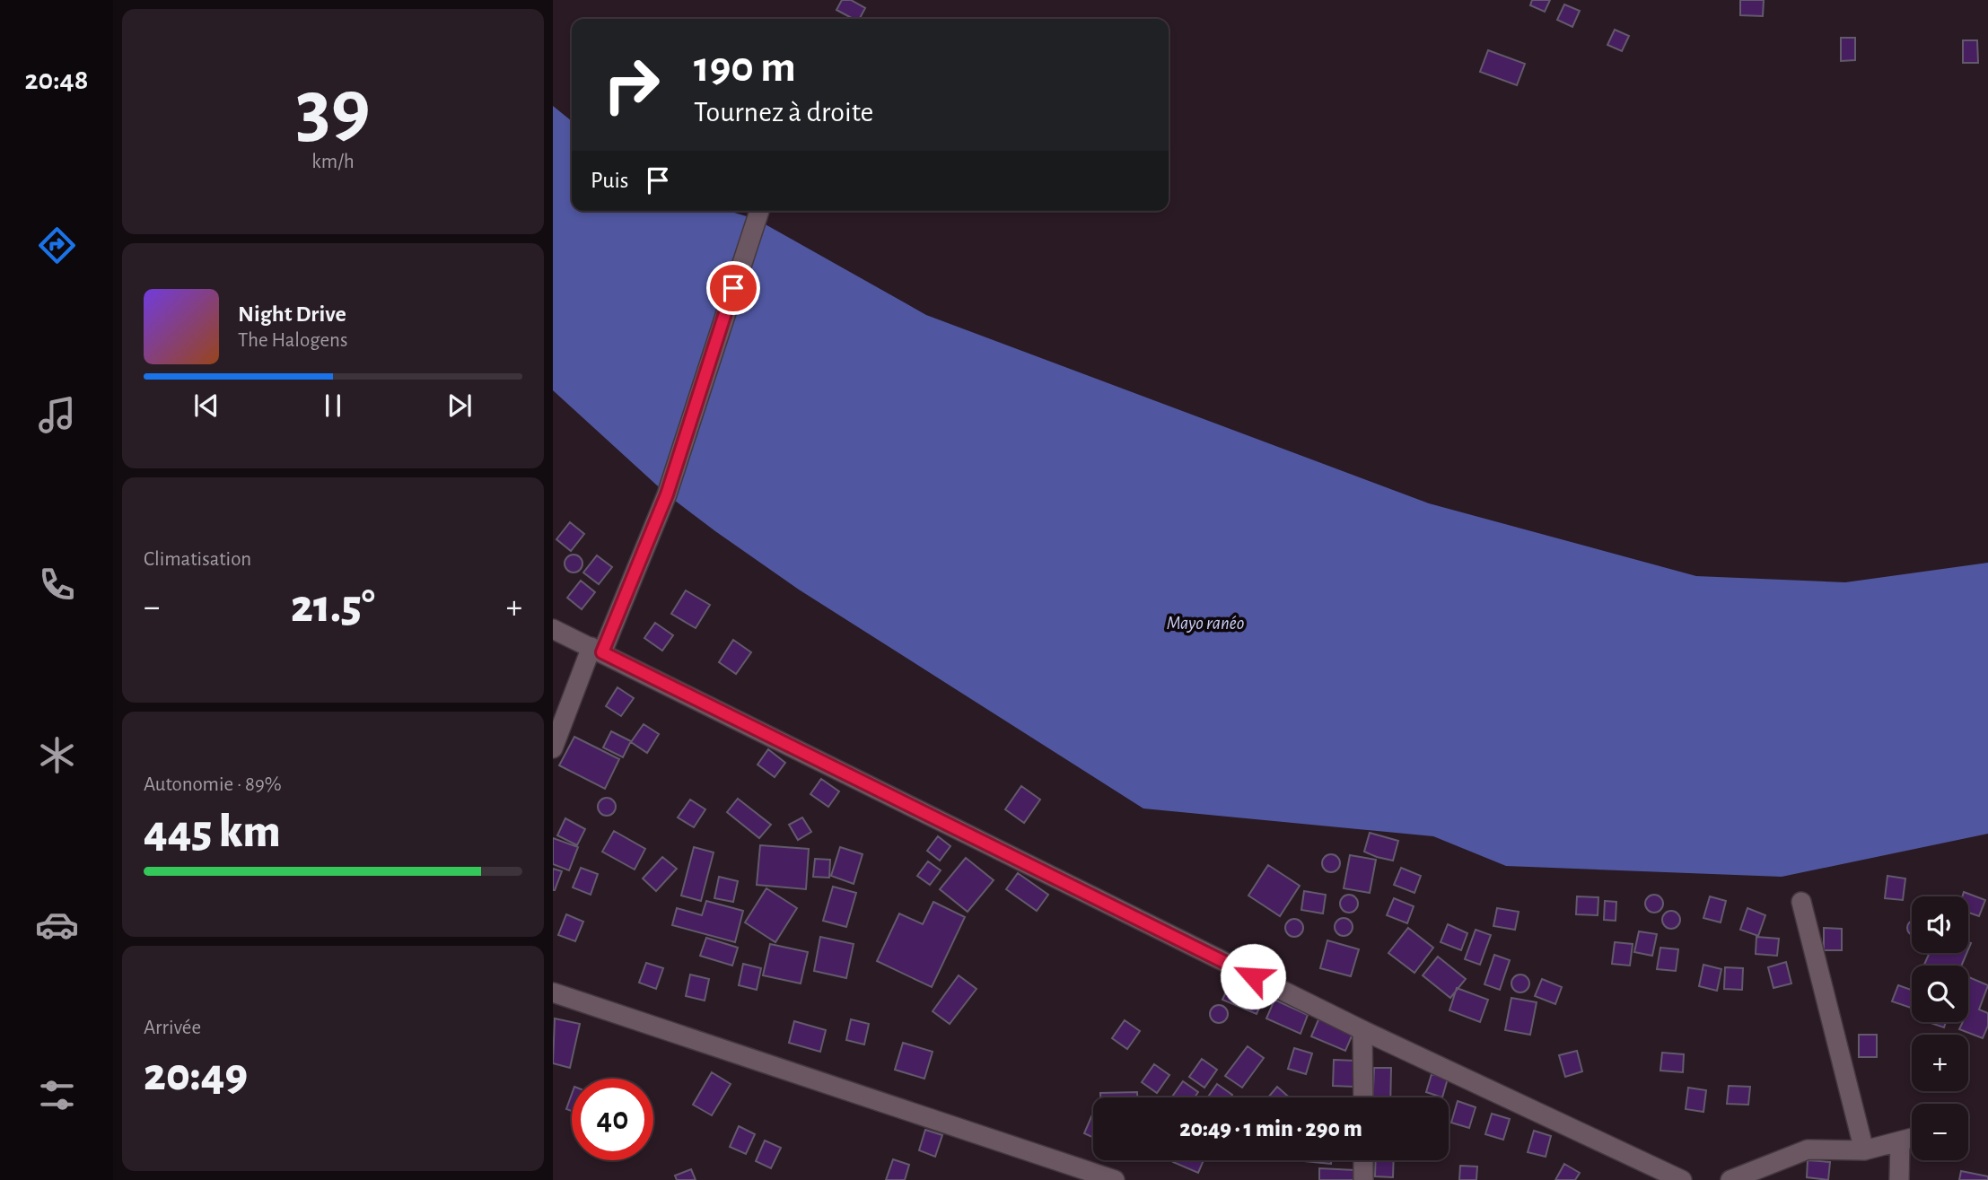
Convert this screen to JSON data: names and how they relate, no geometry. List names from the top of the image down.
{
  "water": ["Mayo ranéo"],
  "page": {
    "tabs": "20:48",
    "tile": [
      ["39", "km/h"],
      "Climatisation",
      ["Autonomie · 89%", "445 km"],
      ["Arrivée", "20:49"]
    ],
    "turn": ["190 m", "Tournez à droite"],
    "then": "Puis",
    "song": ["Night Drive", "The Halogens"],
    "heat": ["−", "21.5°", "+"],
    "map_buttons": ["+", "−"],
    "limit": "40",
    "trip": "20:49 · 1 min · 290 m"
  }
}
